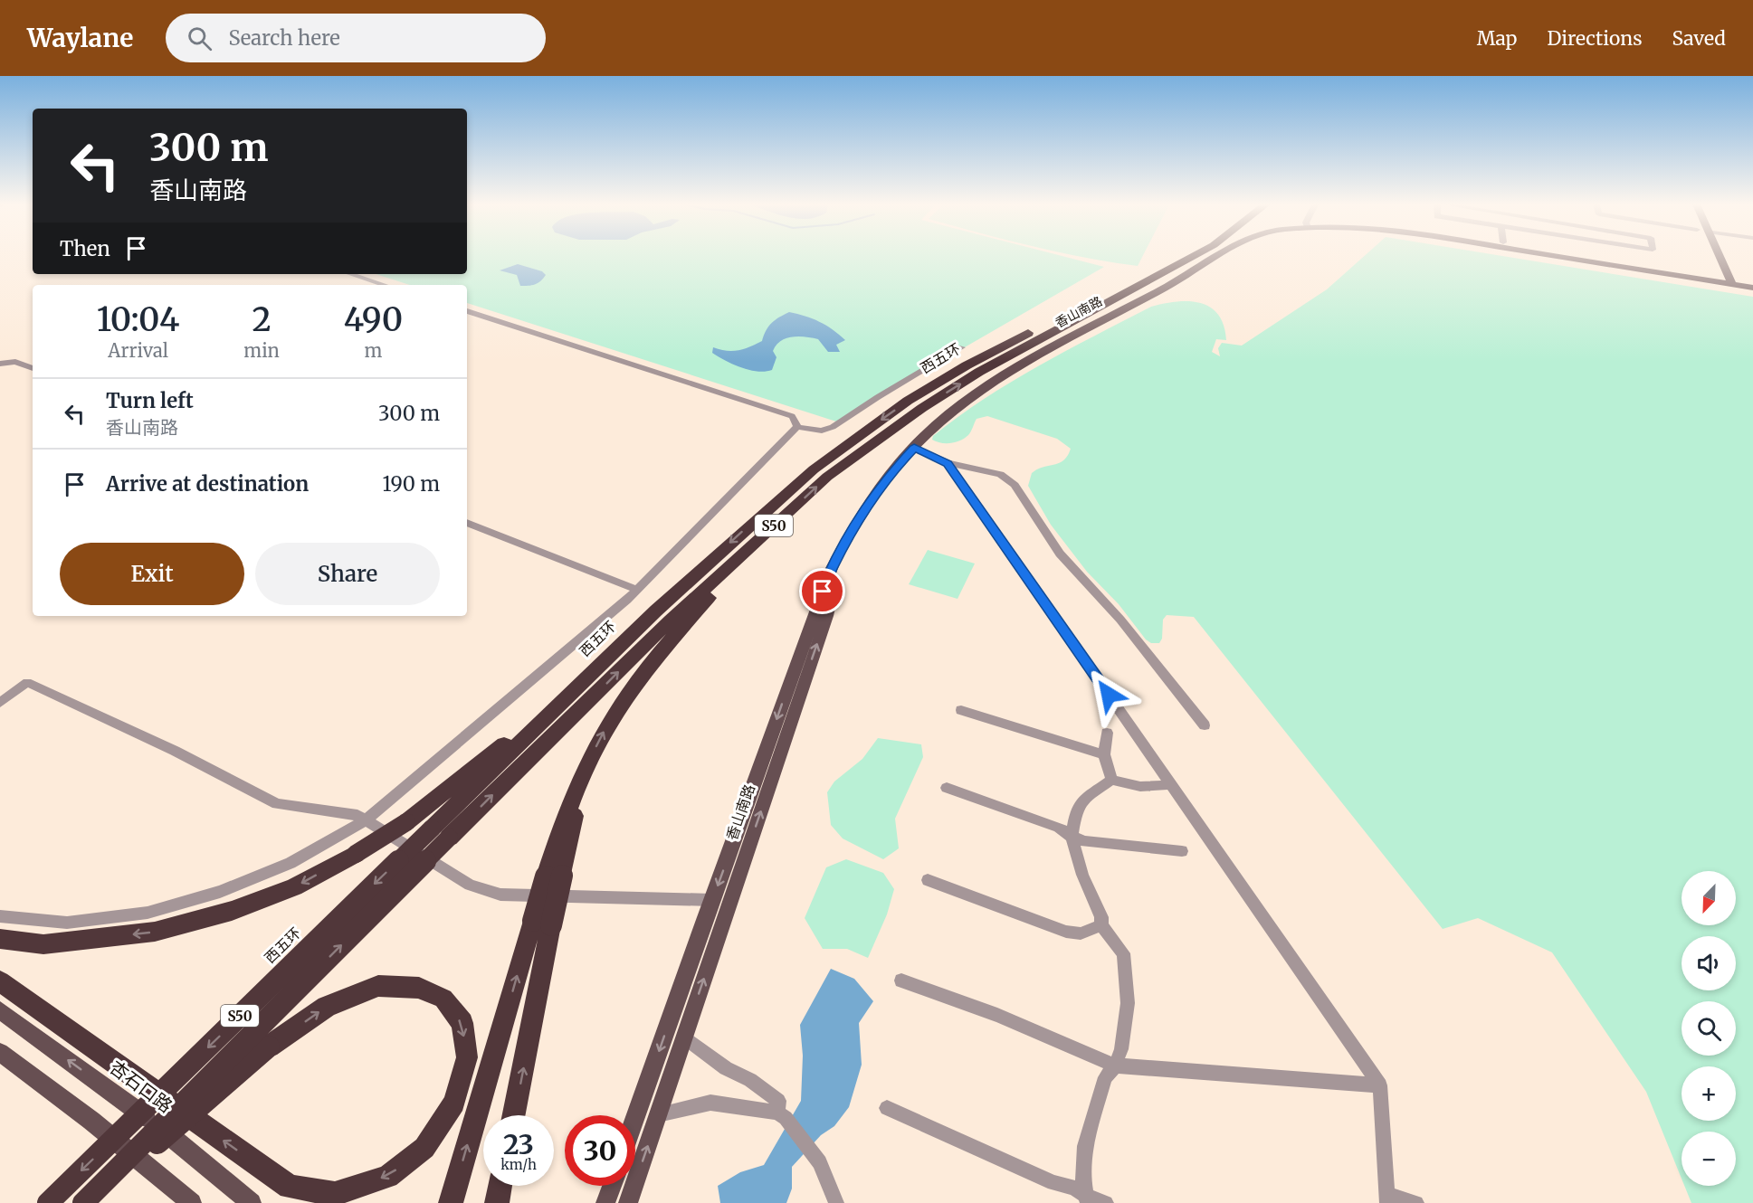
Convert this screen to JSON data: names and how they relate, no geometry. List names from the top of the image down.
{
  "streets": {
    "highway": ["西五环", "S50"],
    "main road": ["香山南路", "杏石口路"]
  },
  "north": "bottom left",
  "page": {
    "header": "Waylane",
    "search": "Search here",
    "nav": ["Map", "Directions", "Saved"],
    "turn": ["300 m", "香山南路"],
    "then": "Then",
    "eta": [
      "10:04",
      "Arrival",
      "2",
      "min",
      "490",
      "m"
    ],
    "list": [
      {
        "name": "Turn left",
        "note": "香山南路",
        "value": "300 m"
      },
      {
        "name": "Arrive at destination",
        "value": "190 m"
      }
    ],
    "buttons": ["Exit", "Share"],
    "map_buttons": ["+", "−"],
    "speed": "23 km/h",
    "limit": "30"
  }
}
